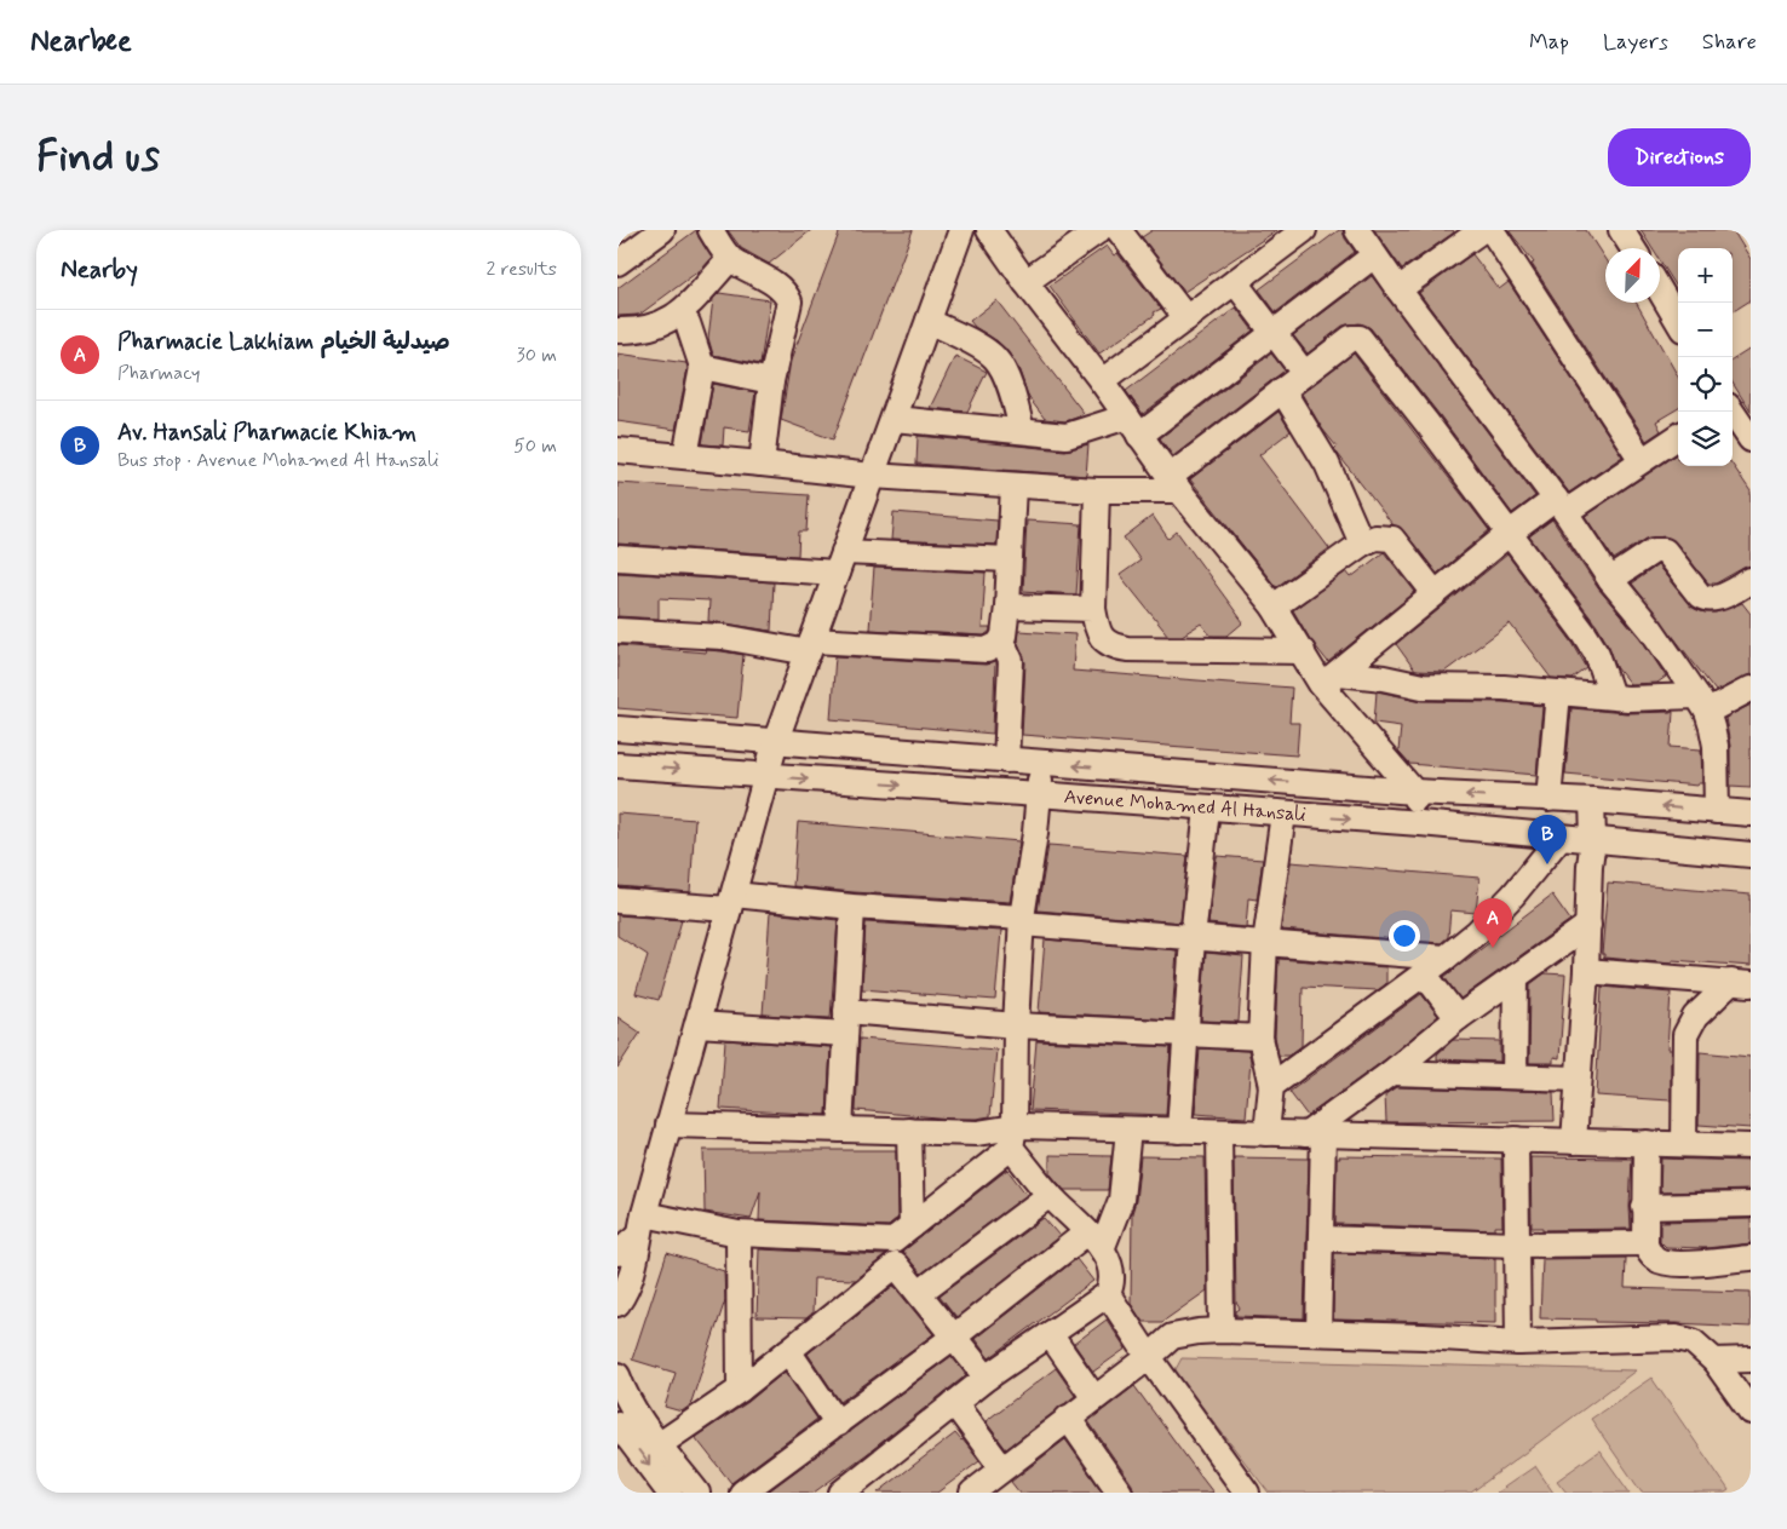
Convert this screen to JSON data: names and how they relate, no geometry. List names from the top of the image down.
{
  "streets": {
    "street": ["Avenue Mohamed Al Hansali"]
  },
  "north": "top right",
  "page": {
    "header": "Nearbee",
    "nav": ["Map", "Layers", "Share"],
    "buttons": "Directions",
    "title": "Find us",
    "heading": ["Nearby", "2 results"],
    "map_buttons": ["+", "−"],
    "list": [
      {
        "mark": "A",
        "name": "Pharmacie Lakhiam صيدلية الخيام",
        "note": "Pharmacy",
        "value": "30 m"
      },
      {
        "mark": "B",
        "name": "Av. Hansali Pharmacie Khiam",
        "note": "Bus stop · Avenue Mohamed Al Hansali",
        "value": "50 m"
      }
    ],
    "pins": ["B", "A"]
  }
}
